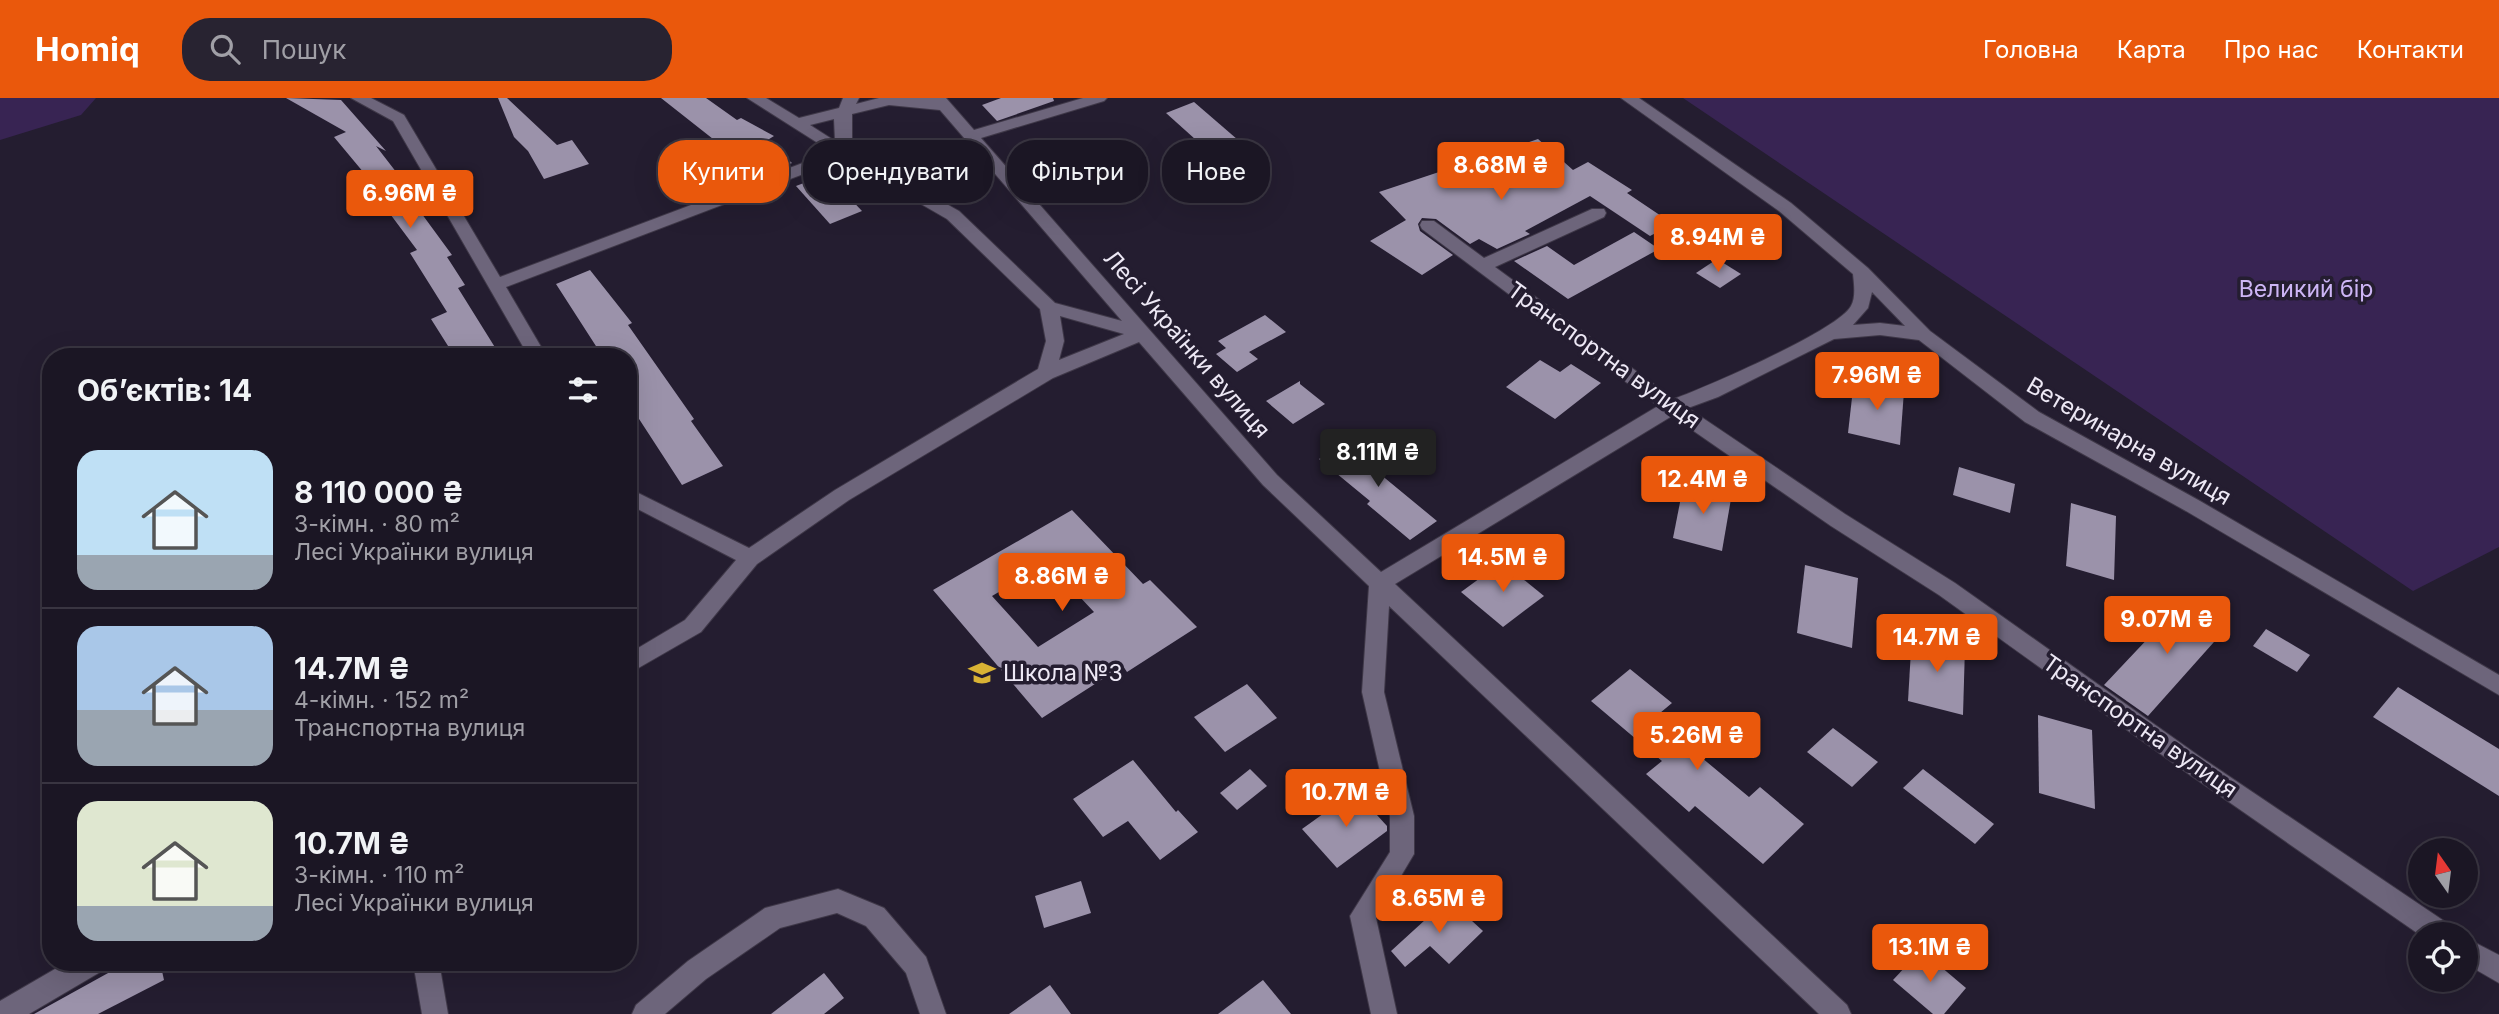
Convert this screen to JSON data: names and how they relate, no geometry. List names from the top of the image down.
{
  "streets": {
    "street": ["Лесі Українки вулиця", "Транспортна вулиця", "Ветеринарна вулиця"]
  },
  "parks": ["Великий бір"],
  "places": {
    "school or university": ["Школа №3"]
  },
  "north": "top",
  "page": {
    "header": "Homiq",
    "search": "Пошук",
    "nav": [
      "Головна",
      "Карта",
      "Про нас",
      "Контакти"
    ],
    "chip": [
      "Купити",
      "Орендувати",
      "Фільтри",
      "Нове"
    ],
    "price": [
      "8.68M ₴",
      "6.96M ₴",
      "8.94M ₴",
      "7.96M ₴",
      "8.11M ₴",
      "12.4M ₴",
      "14.5M ₴",
      "8.86M ₴",
      "9.07M ₴",
      "14.7M ₴",
      "5.26M ₴",
      "10.7M ₴",
      "8.65M ₴",
      "13.1M ₴"
    ],
    "heading": "Об’єктів: 14",
    "list": [
      {
        "name": "8 110 000 ₴",
        "note": "3-кімн. · 80 m² · Лесі Українки вулиця"
      },
      {
        "name": "14.7M ₴",
        "note": "4-кімн. · 152 m² · Транспортна вулиця"
      },
      {
        "name": "10.7M ₴",
        "note": "3-кімн. · 110 m² · Лесі Українки вулиця"
      }
    ]
  }
}
